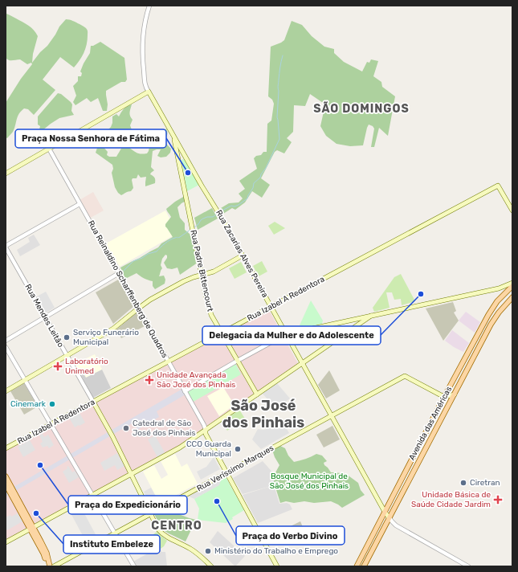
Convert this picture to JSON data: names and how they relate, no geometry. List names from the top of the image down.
{
  "streets": {
    "main road": [
      "Rua Zacarias Alves Pereira",
      "Rua Padre Bittencourt",
      "Rua Izabel A Redentora",
      "Rua Mendes Leitão",
      "Avenida das Américas",
      "Rua Veríssimo Marques"
    ],
    "street": ["Rua Reinaldino Scharffenberg de Quadros"]
  },
  "crossings": [
    ["Rua Zacarias Alves Pereira", "Rua Padre Bittencourt"],
    ["Rua Zacarias Alves Pereira", "Rua Izabel A Redentora"],
    ["Rua Zacarias Alves Pereira", "Avenida das Américas"],
    ["Rua Zacarias Alves Pereira", "Rua Veríssimo Marques"],
    ["Rua Padre Bittencourt", "Rua Izabel A Redentora"],
    ["Rua Reinaldino Scharffenberg de Quadros", "Rua Izabel A Redentora"],
    ["Rua Izabel A Redentora", "Rua Mendes Leitão"],
    ["Rua Mendes Leitão", "Rua Veríssimo Marques"],
    ["Avenida das Américas", "Rua Veríssimo Marques"]
  ],
  "districts": ["SÃO DOMINGOS", "São José dos Pinhais", "CENTRO"],
  "parks": ["Bosque Municipal de São José dos Pinhais"],
  "places": {
    "other": [
      "Praça Nossa Senhora de Fátima",
      "Delegacia da Mulher e do Adolescente",
      "Serviço Funerário Municipal",
      "Cinemark",
      "Catedral de São José dos Pinhais",
      "CCO Guarda Municipal",
      "Praça do Expedicionário",
      "Ciretran",
      "Praça do Verbo Divino",
      "Instituto Embeleze",
      "Ministério do Trabalho e Emprego"
    ],
    "health": ["Laboratório Unimed", "Unidade Avançada São José dos Pinhais", "Unidade Básica de Saúde Cidade Jardim"]
  }
}
